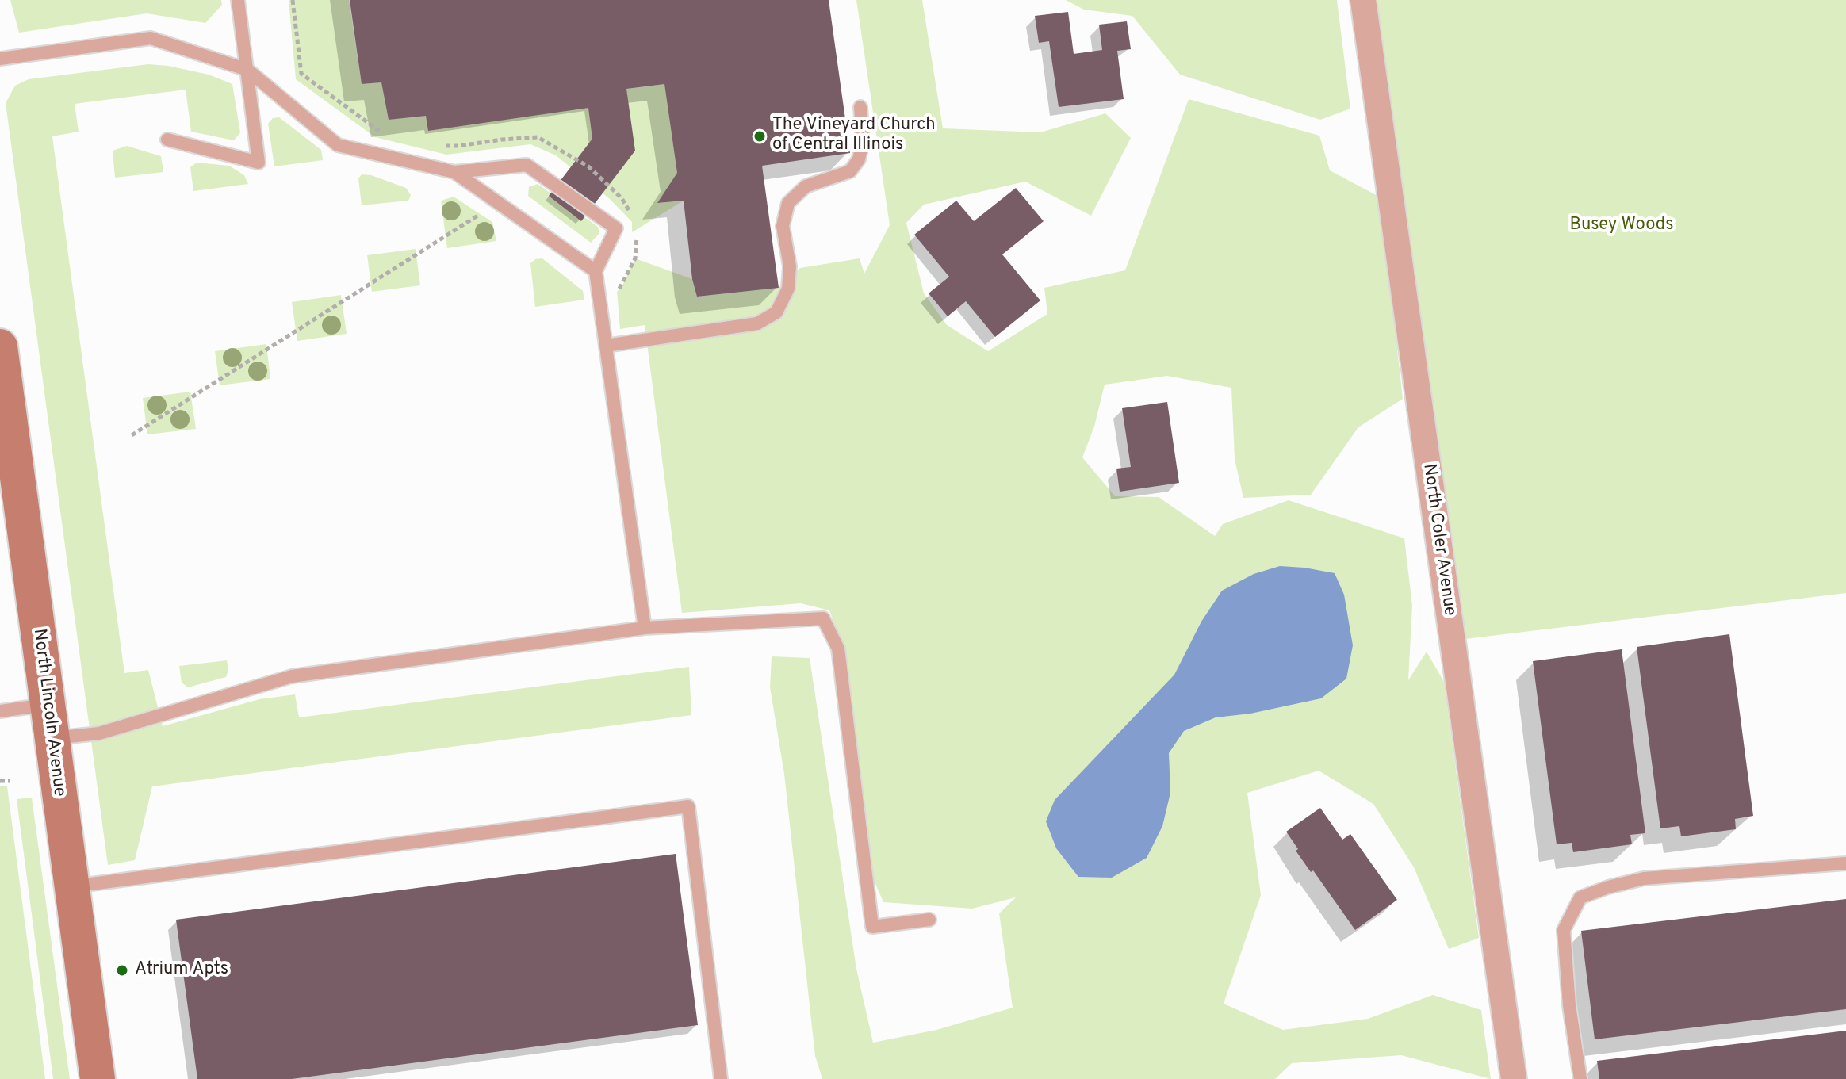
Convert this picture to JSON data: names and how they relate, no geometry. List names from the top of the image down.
{
  "streets": {
    "main road": ["North Lincoln Avenue"],
    "street": ["North Coler Avenue"]
  },
  "parks": ["Busey Woods"],
  "places": ["The Vineyard Church of Central Illinois", "Atrium Apts"]
}
